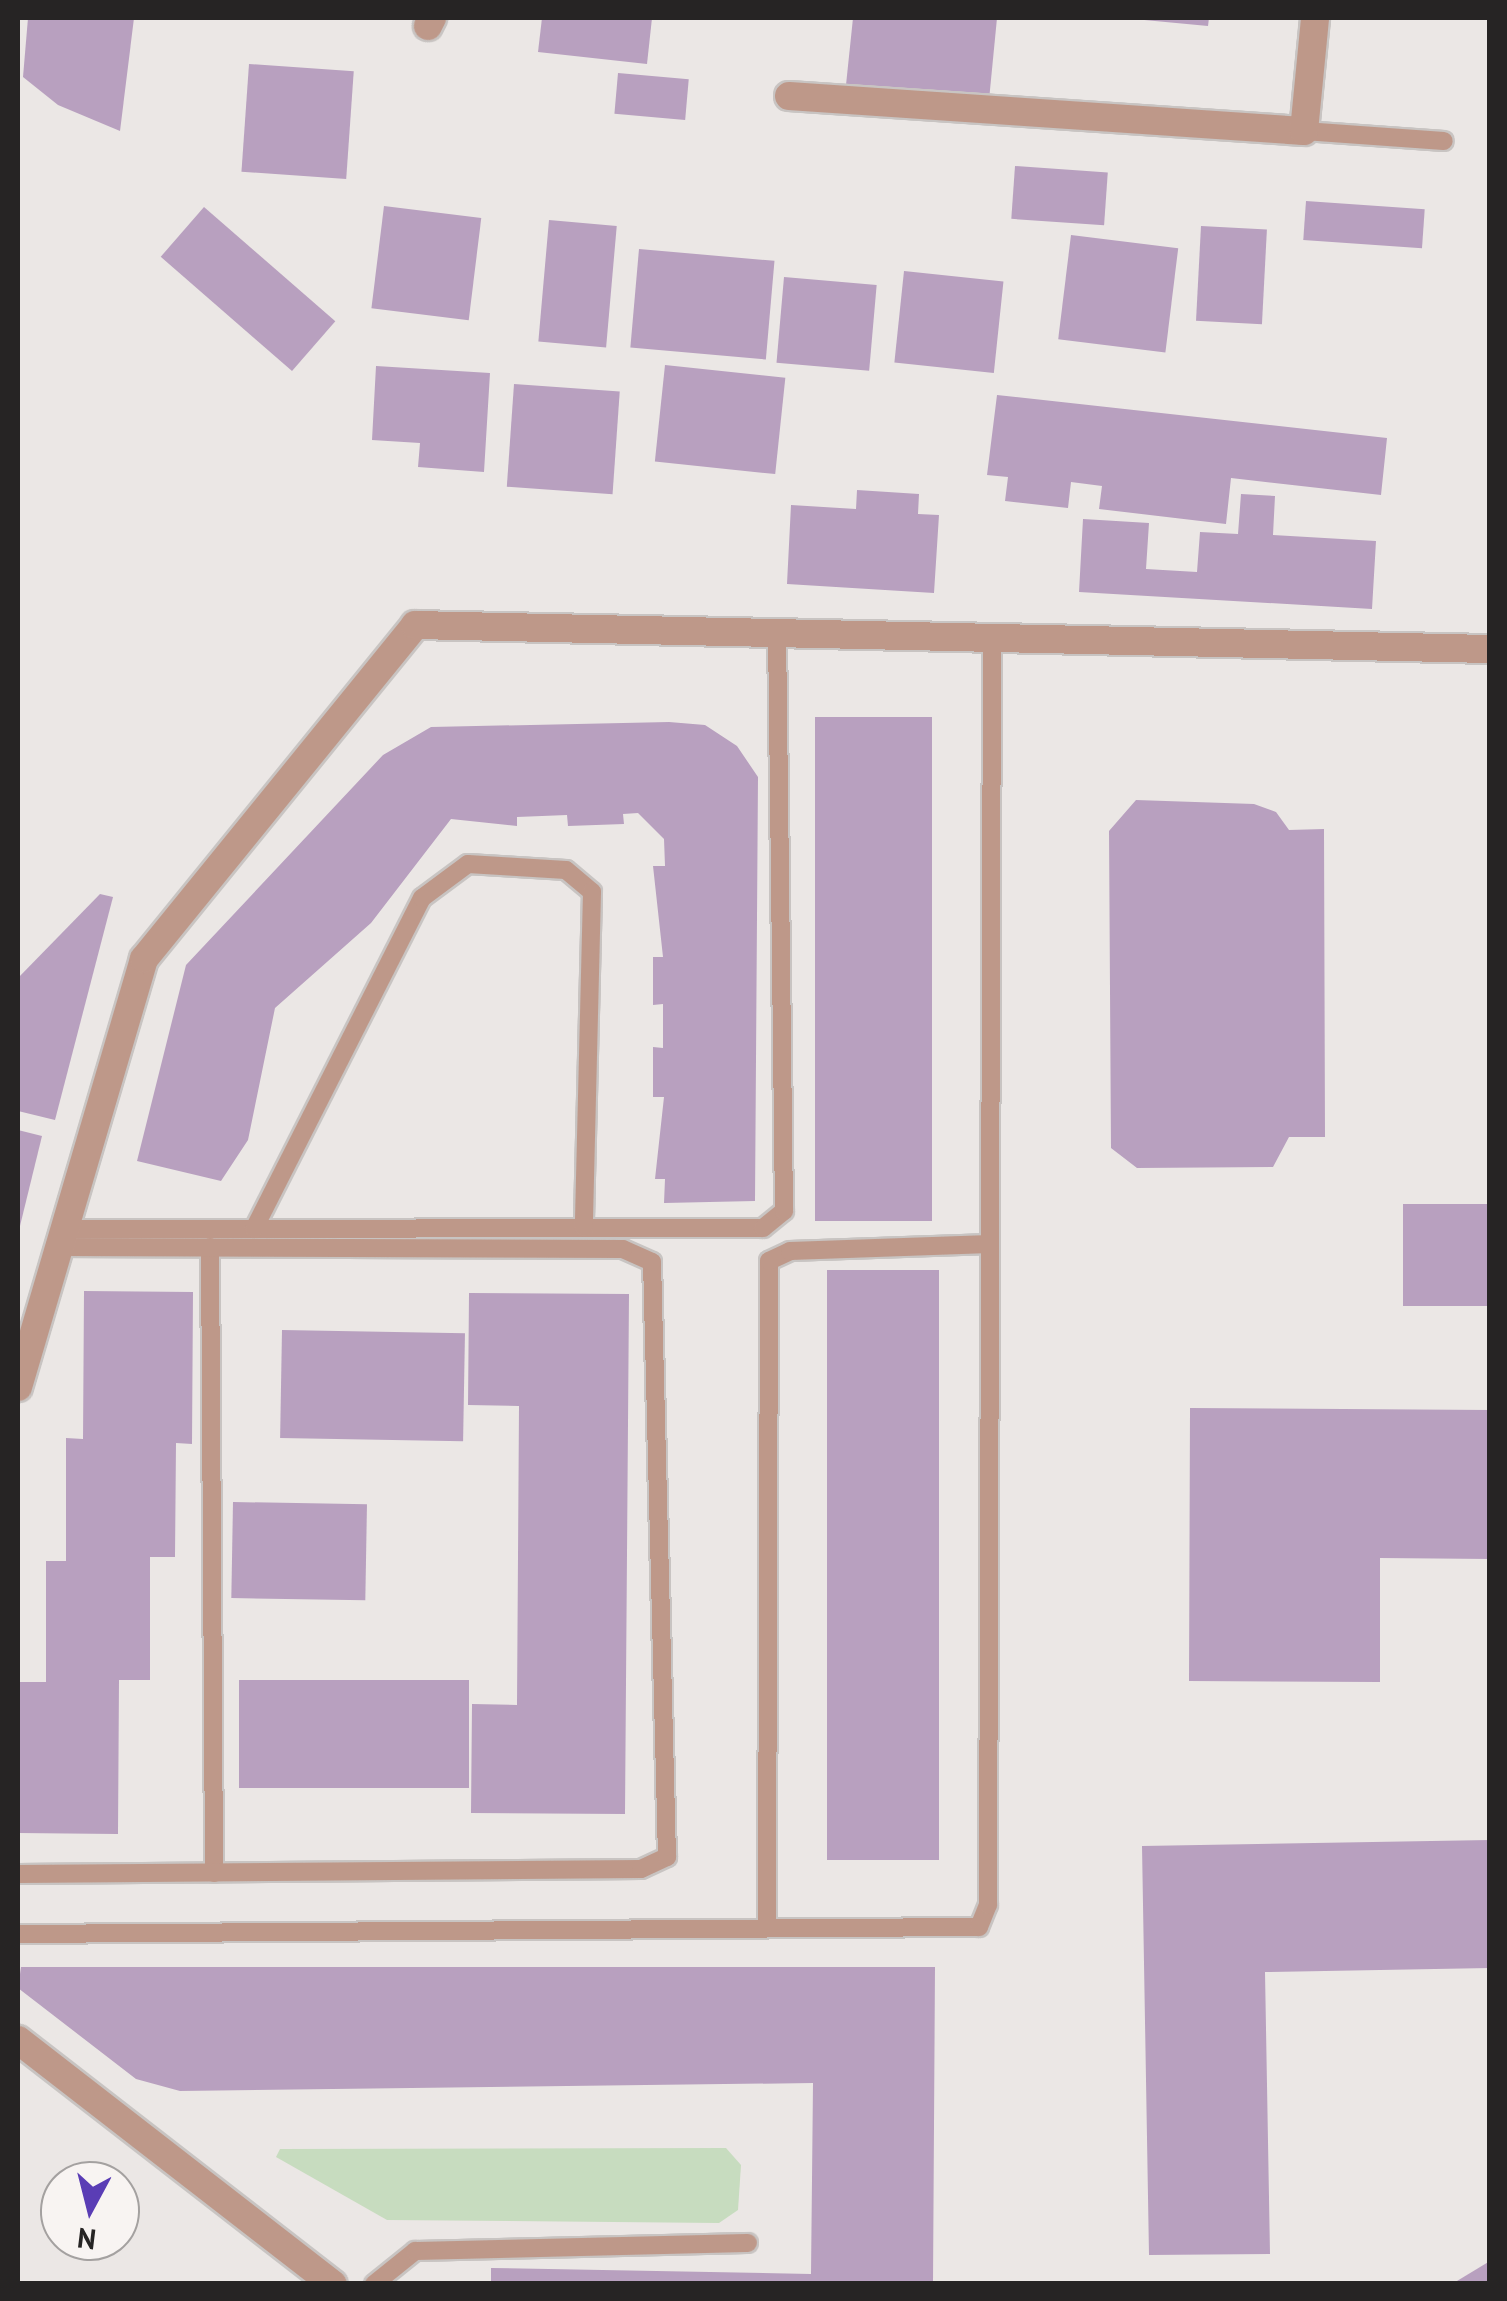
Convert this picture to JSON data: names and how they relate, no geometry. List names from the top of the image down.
{
  "north": "bottom"
}
